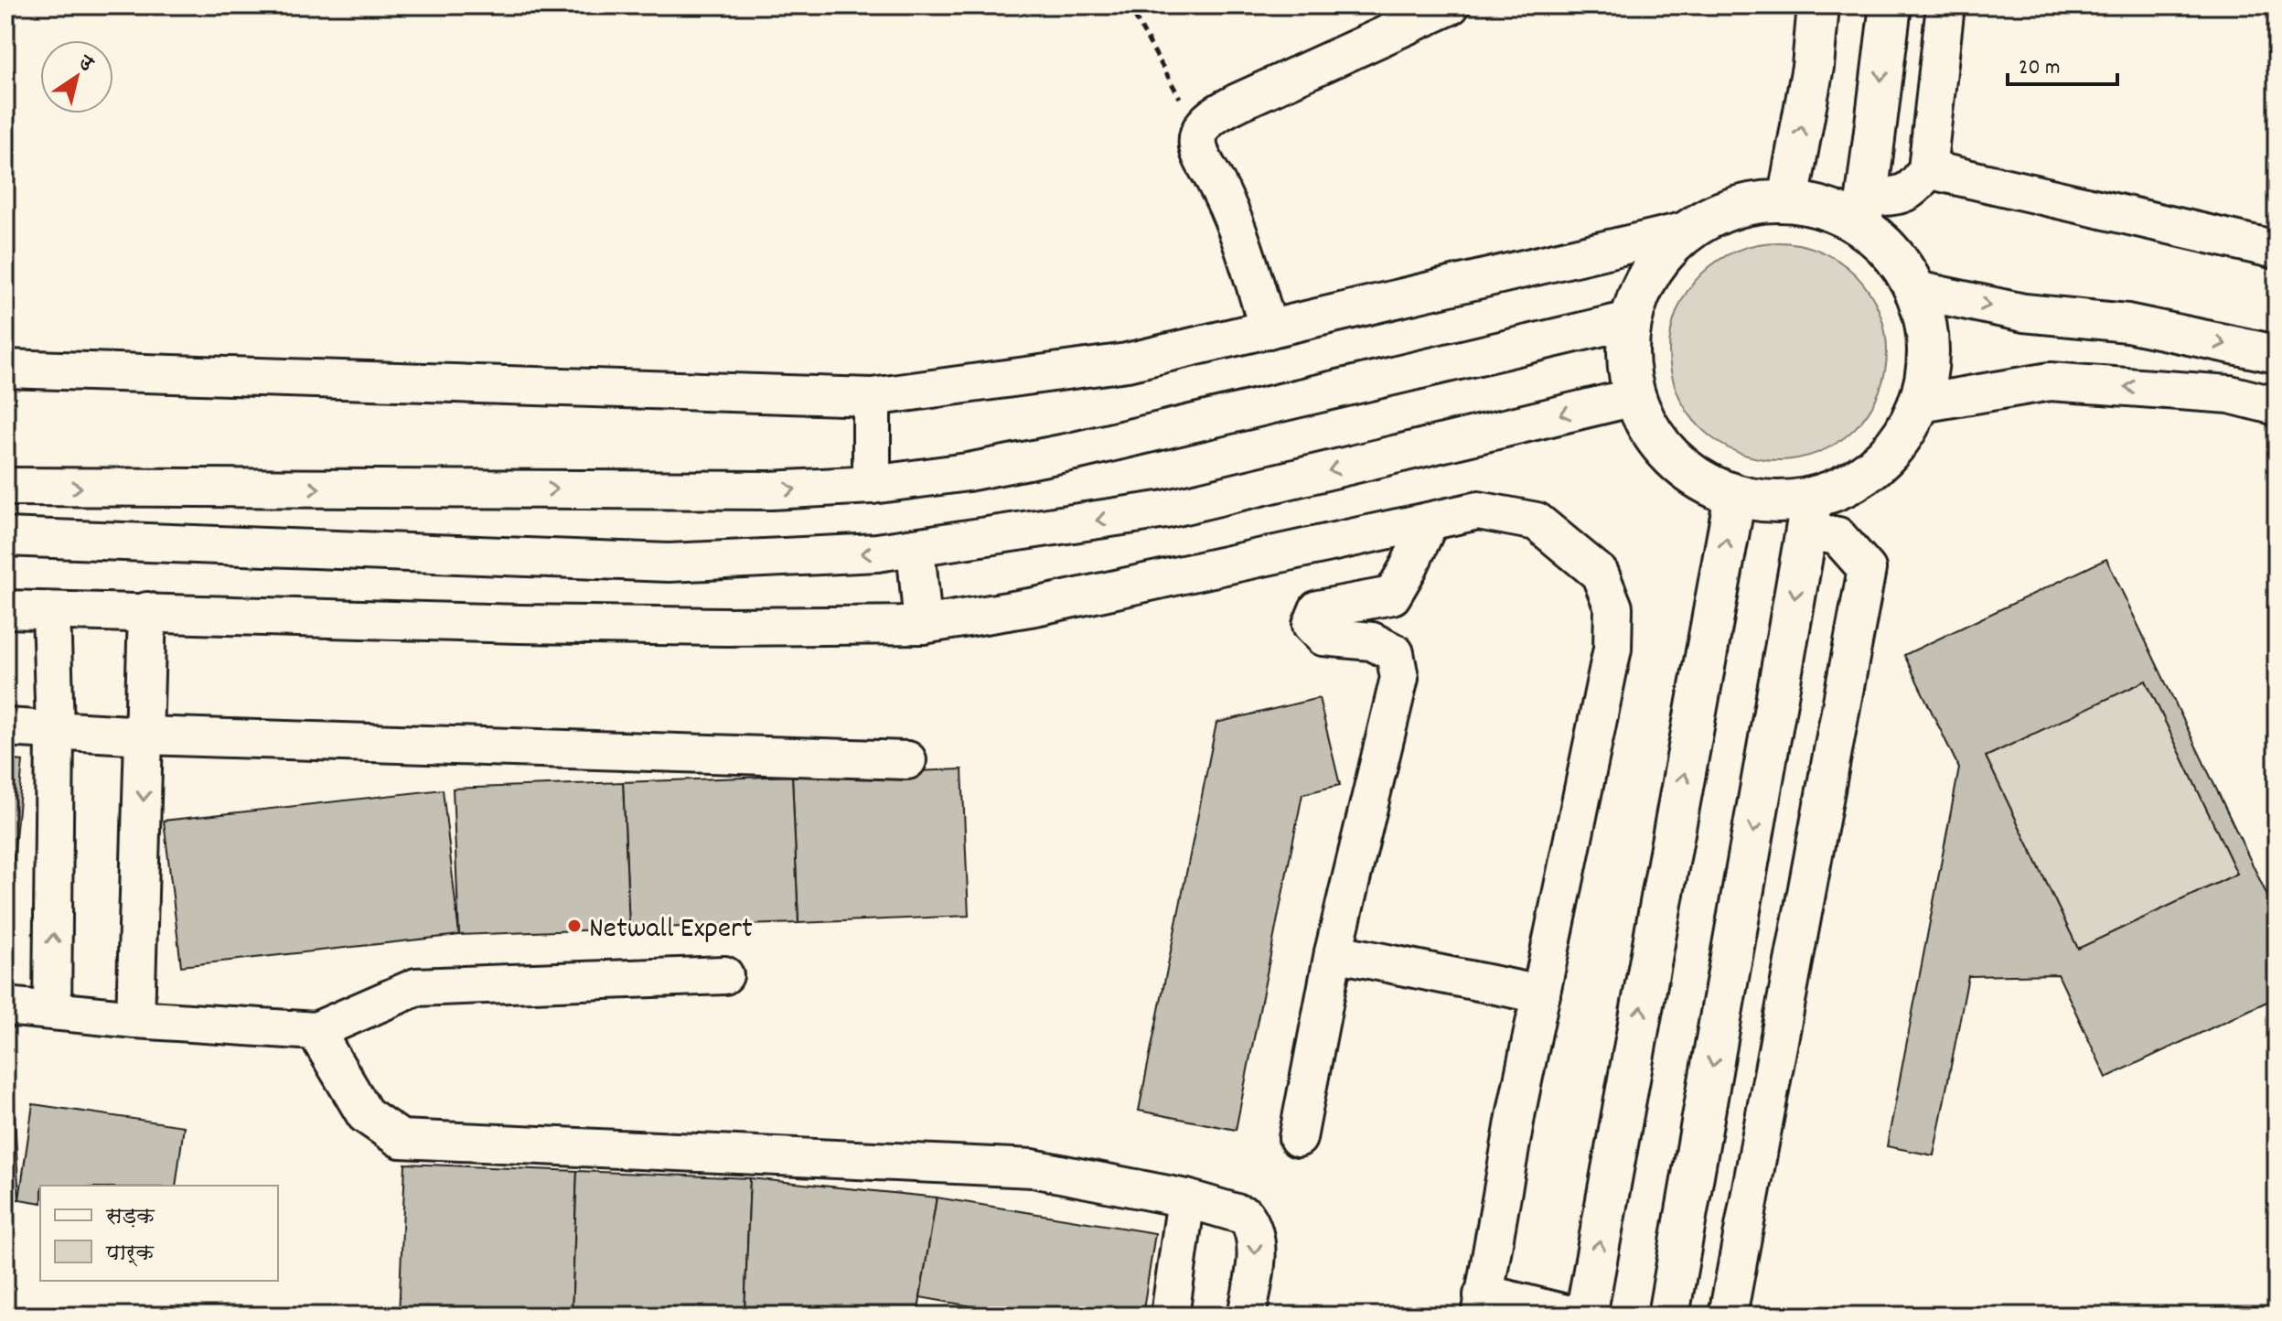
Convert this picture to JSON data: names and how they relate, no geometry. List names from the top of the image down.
{
  "places": ["Netwall Expert"],
  "legend": ["सड़क", "पार्क"],
  "scale_bar": "20 m",
  "north": "top right"
}
